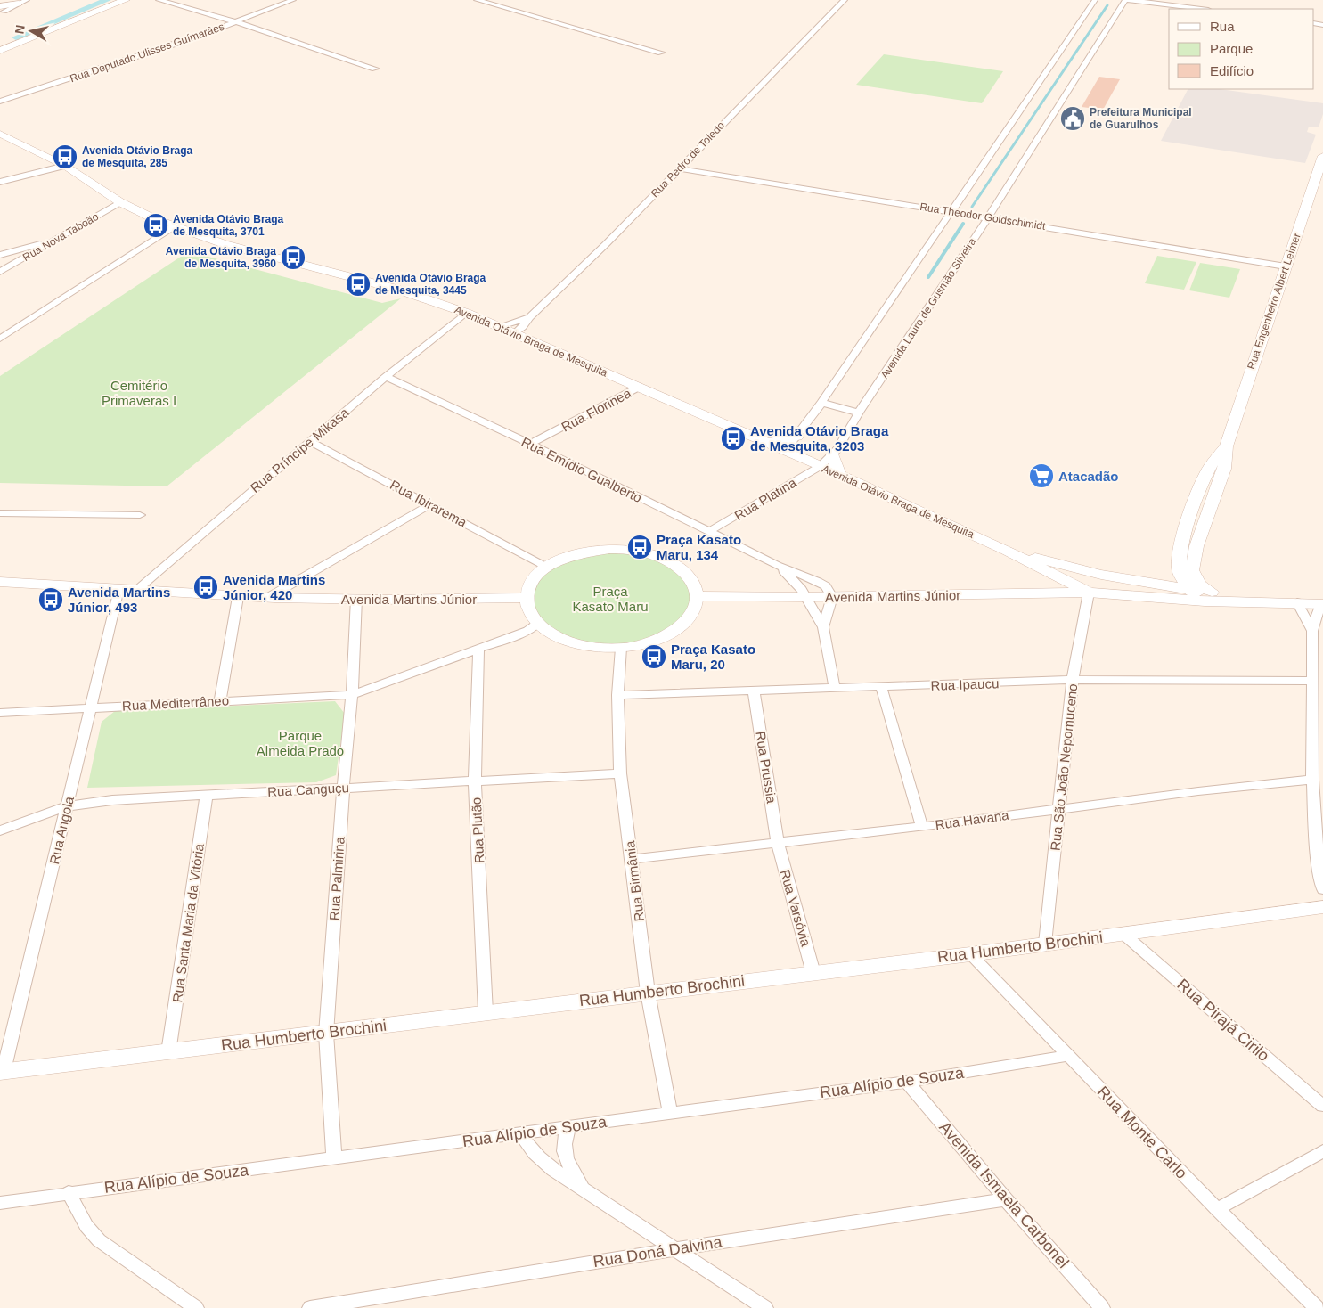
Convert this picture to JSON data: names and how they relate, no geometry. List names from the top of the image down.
{
  "streets": {
    "street": [
      "Rua Deputado Ulisses Guímarâes",
      "Rua Pedro de Toledo",
      "Rua Theodor Goldschimidt",
      "Rua Nova Taboão",
      "Rua Engenheiro Albert Leimer",
      "Avenida Lauro de Gusmão Silveira",
      "Avenida Otávio Braga de Mesquita",
      "Rua Florinea",
      "Rua Príncipe Mikasa",
      "Rua Emídio Gualberto",
      "Rua Platina",
      "Rua Ibirarema",
      "Avenida Martins Júnior",
      "Rua Ipaucu",
      "Rua Mediterrâneo",
      "Rua Prussia",
      "Rua São João Nepomuceno",
      "Rua Canguçu",
      "Rua Havana",
      "Rua Angola",
      "Rua Plutão",
      "Rua Palmirina",
      "Rua Birmânia",
      "Rua Varsóvia",
      "Rua Santa Maria da Vitória",
      "Rua Humberto Brochini",
      "Rua Pirajá Cirilo",
      "Rua Alípio de Souza",
      "Rua Monte Carlo",
      "Avenida Ismaela Carbonel",
      "Rua Doná Dalvina"
    ]
  },
  "crossings": [
    ["Rua Pedro de Toledo", "Rua Theodor Goldschimidt"],
    ["Rua Pedro de Toledo", "Avenida Otávio Braga de Mesquita"],
    ["Rua Theodor Goldschimidt", "Rua Engenheiro Albert Leimer"],
    ["Rua Theodor Goldschimidt", "Avenida Lauro de Gusmão Silveira"],
    ["Rua Nova Taboão", "Avenida Otávio Braga de Mesquita"],
    ["Rua Engenheiro Albert Leimer", "Avenida Otávio Braga de Mesquita"],
    ["Avenida Lauro de Gusmão Silveira", "Avenida Otávio Braga de Mesquita"],
    ["Avenida Lauro de Gusmão Silveira", "Rua Platina"],
    ["Avenida Otávio Braga de Mesquita", "Rua Florinea"],
    ["Avenida Otávio Braga de Mesquita", "Rua Príncipe Mikasa"],
    ["Avenida Otávio Braga de Mesquita", "Rua Platina"],
    ["Avenida Otávio Braga de Mesquita", "Avenida Martins Júnior"],
    ["Avenida Otávio Braga de Mesquita", "Rua São João Nepomuceno"],
    ["Rua Florinea", "Rua Emídio Gualberto"],
    ["Rua Príncipe Mikasa", "Rua Emídio Gualberto"],
    ["Rua Príncipe Mikasa", "Rua Ibirarema"],
    ["Rua Príncipe Mikasa", "Avenida Martins Júnior"],
    ["Rua Emídio Gualberto", "Rua Platina"],
    ["Rua Emídio Gualberto", "Avenida Martins Júnior"],
    ["Rua Emídio Gualberto", "Rua Ipaucu"],
    ["Rua Ibirarema", "Avenida Martins Júnior"],
    ["Rua Ibirarema", "Rua Birmânia"],
    ["Avenida Martins Júnior", "Rua São João Nepomuceno"],
    ["Avenida Martins Júnior", "Rua Angola"],
    ["Avenida Martins Júnior", "Rua Palmirina"],
    ["Avenida Martins Júnior", "Rua Birmânia"],
    ["Rua Ipaucu", "Rua Prussia"],
    ["Rua Ipaucu", "Rua São João Nepomuceno"],
    ["Rua Ipaucu", "Rua Birmânia"],
    ["Rua Mediterrâneo", "Rua Angola"],
    ["Rua Mediterrâneo", "Rua Palmirina"],
    ["Rua Prussia", "Rua Havana"],
    ["Rua Prussia", "Rua Varsóvia"],
    ["Rua São João Nepomuceno", "Rua Havana"],
    ["Rua São João Nepomuceno", "Rua Humberto Brochini"],
    ["Rua Canguçu", "Rua Angola"],
    ["Rua Canguçu", "Rua Plutão"],
    ["Rua Canguçu", "Rua Palmirina"],
    ["Rua Canguçu", "Rua Birmânia"],
    ["Rua Canguçu", "Rua Santa Maria da Vitória"],
    ["Rua Havana", "Rua Birmânia"],
    ["Rua Havana", "Rua Varsóvia"],
    ["Rua Angola", "Rua Humberto Brochini"],
    ["Rua Plutão", "Rua Humberto Brochini"],
    ["Rua Palmirina", "Rua Humberto Brochini"],
    ["Rua Palmirina", "Rua Alípio de Souza"],
    ["Rua Birmânia", "Rua Humberto Brochini"],
    ["Rua Birmânia", "Rua Alípio de Souza"],
    ["Rua Varsóvia", "Rua Humberto Brochini"],
    ["Rua Santa Maria da Vitória", "Rua Humberto Brochini"],
    ["Rua Humberto Brochini", "Rua Pirajá Cirilo"],
    ["Rua Humberto Brochini", "Rua Monte Carlo"],
    ["Rua Alípio de Souza", "Rua Monte Carlo"],
    ["Rua Alípio de Souza", "Avenida Ismaela Carbonel"],
    ["Avenida Ismaela Carbonel", "Rua Doná Dalvina"]
  ],
  "parks": ["Cemitério Primaveras I", "Praça Kasato Maru", "Parque Almeida Prado"],
  "places": {
    "public building": ["Prefeitura Municipal de Guarulhos"],
    "bus stop": [
      "Avenida Otávio Braga de Mesquita, 285",
      "Avenida Otávio Braga de Mesquita, 3701",
      "Avenida Otávio Braga de Mesquita, 3960",
      "Avenida Otávio Braga de Mesquita, 3445",
      "Avenida Otávio Braga de Mesquita, 3203",
      "Praça Kasato Maru, 134",
      "Avenida Martins Júnior, 420",
      "Avenida Martins Júnior, 493",
      "Praça Kasato Maru, 20"
    ],
    "supermarket": ["Atacadão"]
  },
  "legend": ["Rua", "Parque", "Edifício"],
  "north": "left"
}
